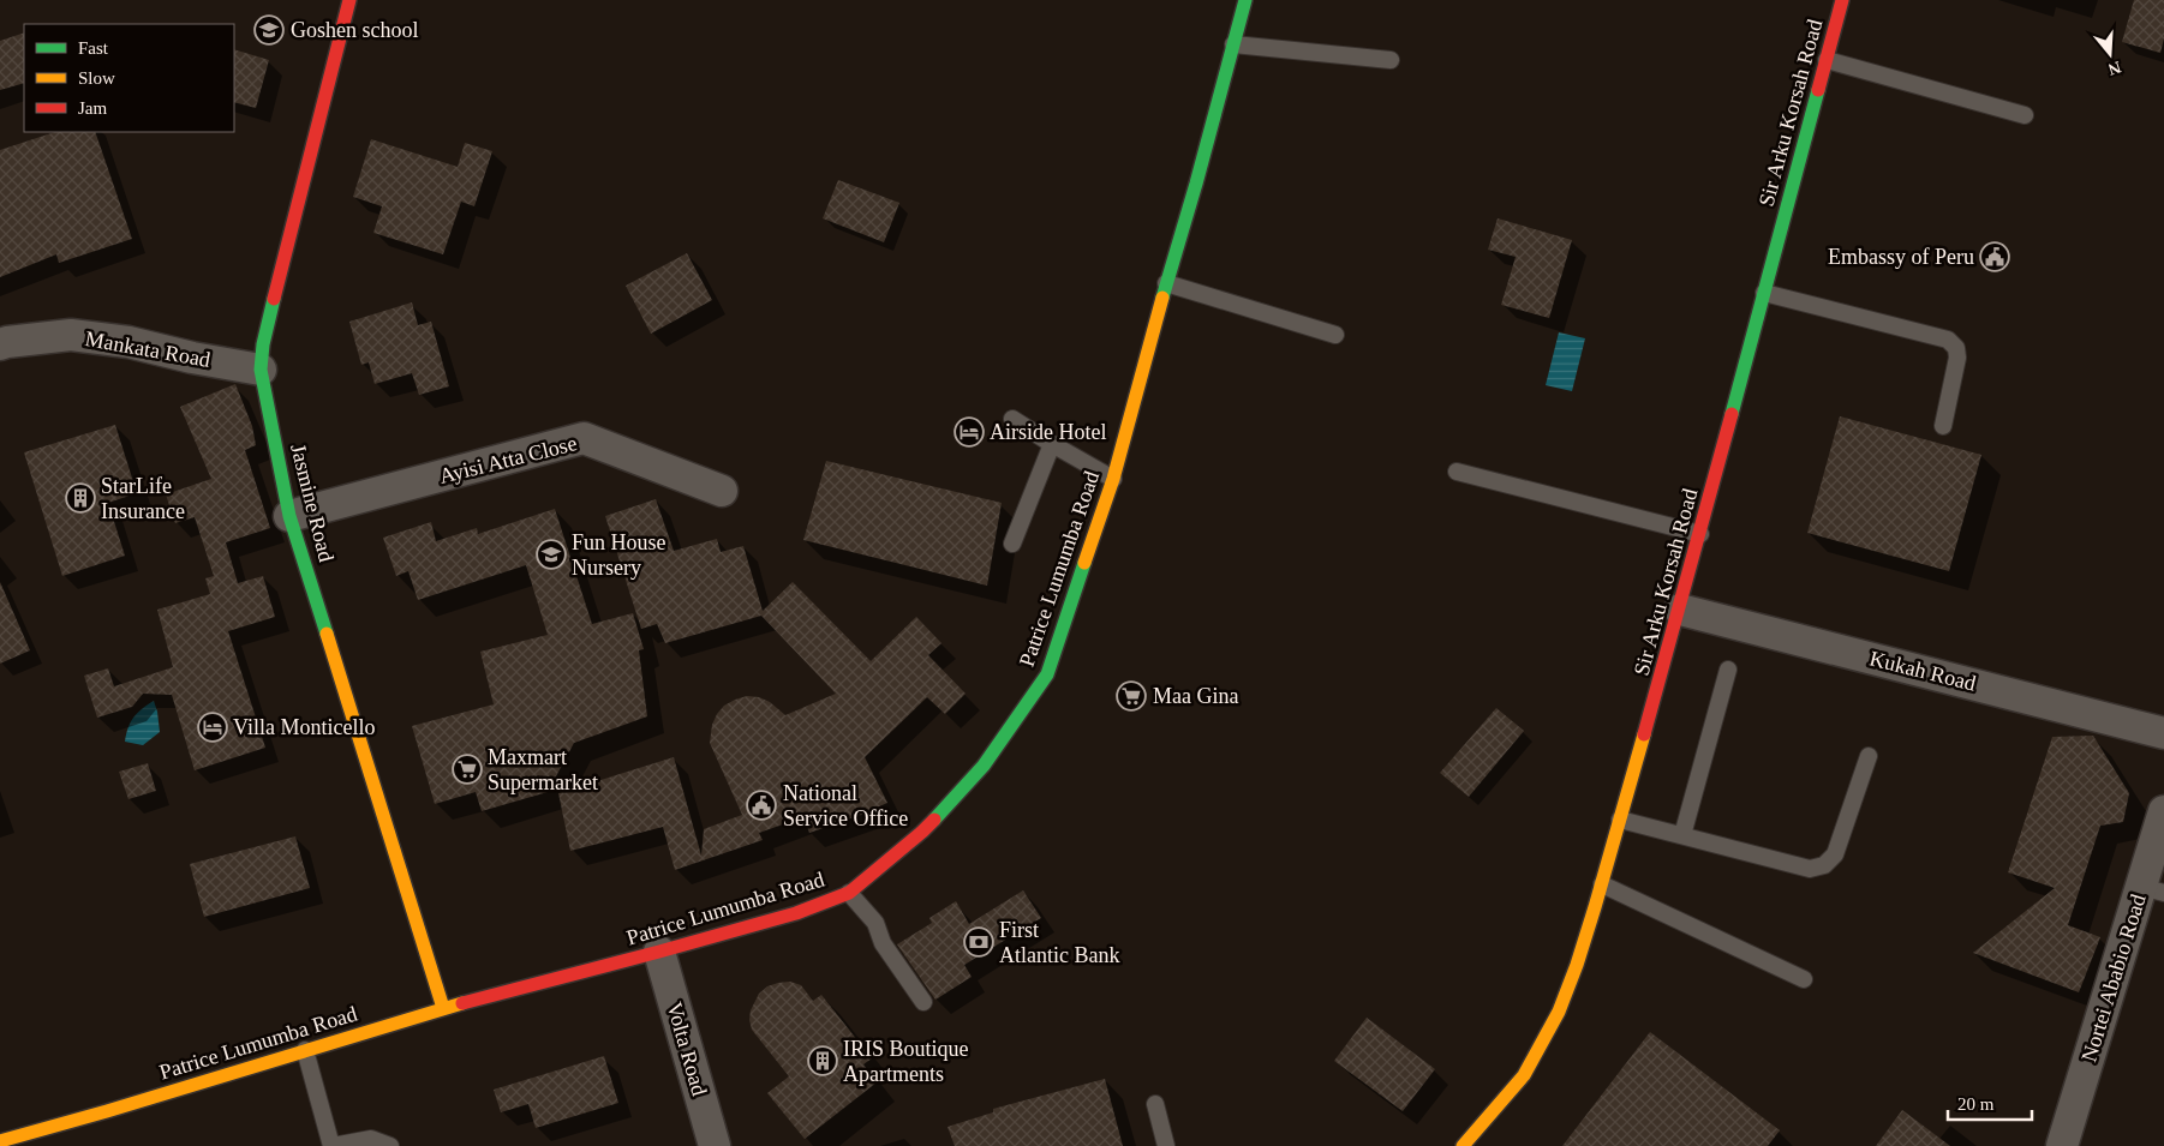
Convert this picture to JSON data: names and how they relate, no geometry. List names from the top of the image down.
{
  "streets": {
    "street": [
      "Sir Arku Korsah Road",
      "Mankata Road",
      "Ayisi Atta Close",
      "Jasmine Road",
      "Patrice Lumumba Road",
      "Kukah Road",
      "Nortei Ababio Road",
      "Volta Road"
    ]
  },
  "crossings": [
    ["Sir Arku Korsah Road", "Kukah Road"],
    ["Mankata Road", "Jasmine Road"],
    ["Ayisi Atta Close", "Jasmine Road"],
    ["Jasmine Road", "Patrice Lumumba Road"],
    ["Patrice Lumumba Road", "Volta Road"]
  ],
  "places": {
    "school or university": ["Goshen school", "Fun House Nursery"],
    "public building": ["Embassy of Peru", "National Service Office"],
    "hotel": ["Airside Hotel", "Villa Monticello"],
    "building": ["StarLife Insurance", "IRIS Boutique Apartments"],
    "supermarket": ["Maa Gina", "Maxmart Supermarket"],
    "bank": ["First Atlantic Bank"]
  },
  "legend": ["Fast", "Slow", "Jam"],
  "scale_bar": "20 m",
  "north": "bottom"
}
